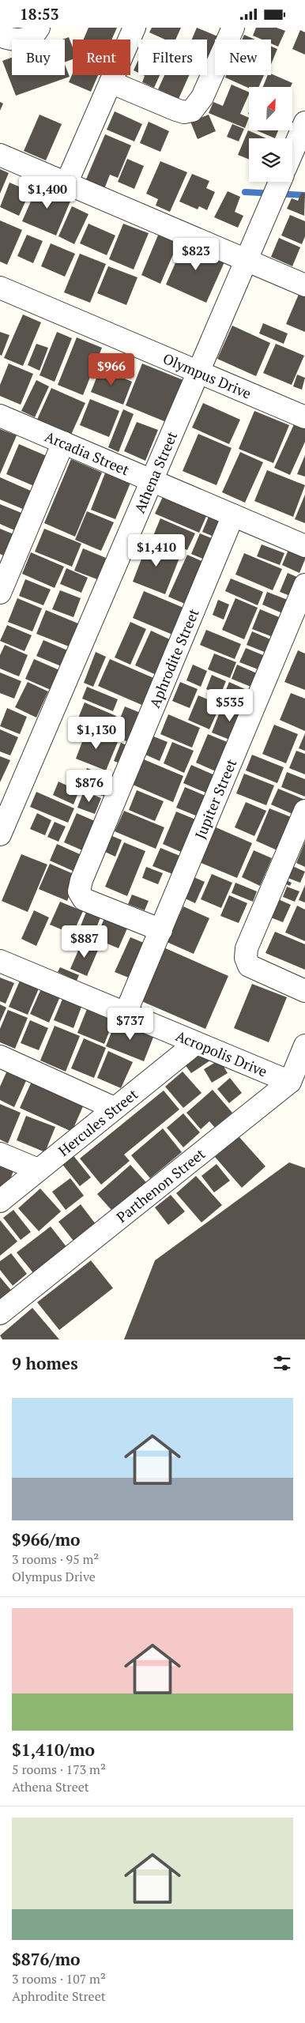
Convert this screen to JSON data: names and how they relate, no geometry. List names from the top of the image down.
{
  "streets": {
    "street": [
      "Olympus Drive",
      "Arcadia Street",
      "Athena Street",
      "Aphrodite Street",
      "Jupiter Street",
      "Acropolis Drive",
      "Hercules Street",
      "Parthenon Street"
    ]
  },
  "crossings": [
    ["Olympus Drive", "Athena Street"],
    ["Arcadia Street", "Athena Street"],
    ["Arcadia Street", "Aphrodite Street"],
    ["Aphrodite Street", "Jupiter Street"],
    ["Jupiter Street", "Acropolis Drive"],
    ["Acropolis Drive", "Hercules Street"],
    ["Acropolis Drive", "Parthenon Street"]
  ],
  "north": "top right",
  "page": {
    "status": "18:53",
    "chip": [
      "Buy",
      "Rent",
      "Filters",
      "New"
    ],
    "price": [
      "$1,400",
      "$823",
      "$966",
      "$1,410",
      "$535",
      "$1,130",
      "$876",
      "$887",
      "$737"
    ],
    "heading": "9 homes",
    "list": [
      {
        "name": "$966/mo",
        "note": "3 rooms · 95 m² · Olympus Drive"
      },
      {
        "name": "$1,410/mo",
        "note": "5 rooms · 173 m² · Athena Street"
      },
      {
        "name": "$876/mo",
        "note": "3 rooms · 107 m² · Aphrodite Street"
      }
    ]
  }
}
